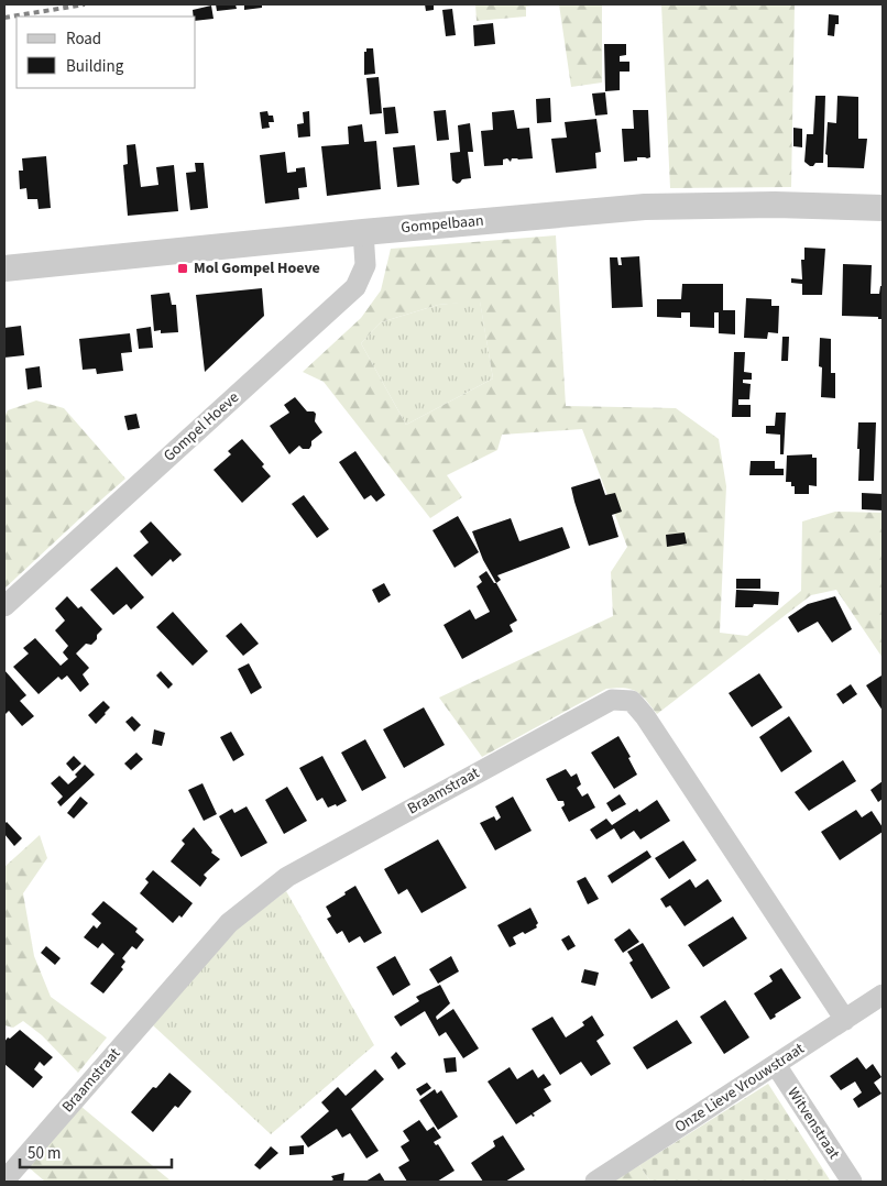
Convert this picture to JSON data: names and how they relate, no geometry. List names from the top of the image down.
{
  "streets": {
    "street": [
      "Gompelbaan",
      "Gompel Hoeve",
      "Braamstraat",
      "Onze Lieve Vrouwstraat",
      "Witvenstraat"
    ]
  },
  "crossings": [
    ["Gompelbaan", "Gompel Hoeve"],
    ["Braamstraat", "Onze Lieve Vrouwstraat"],
    ["Onze Lieve Vrouwstraat", "Witvenstraat"]
  ],
  "places": {
    "transit": ["Mol Gompel Hoeve"]
  },
  "legend": ["Road", "Building"],
  "scale_bar": "50 m"
}
